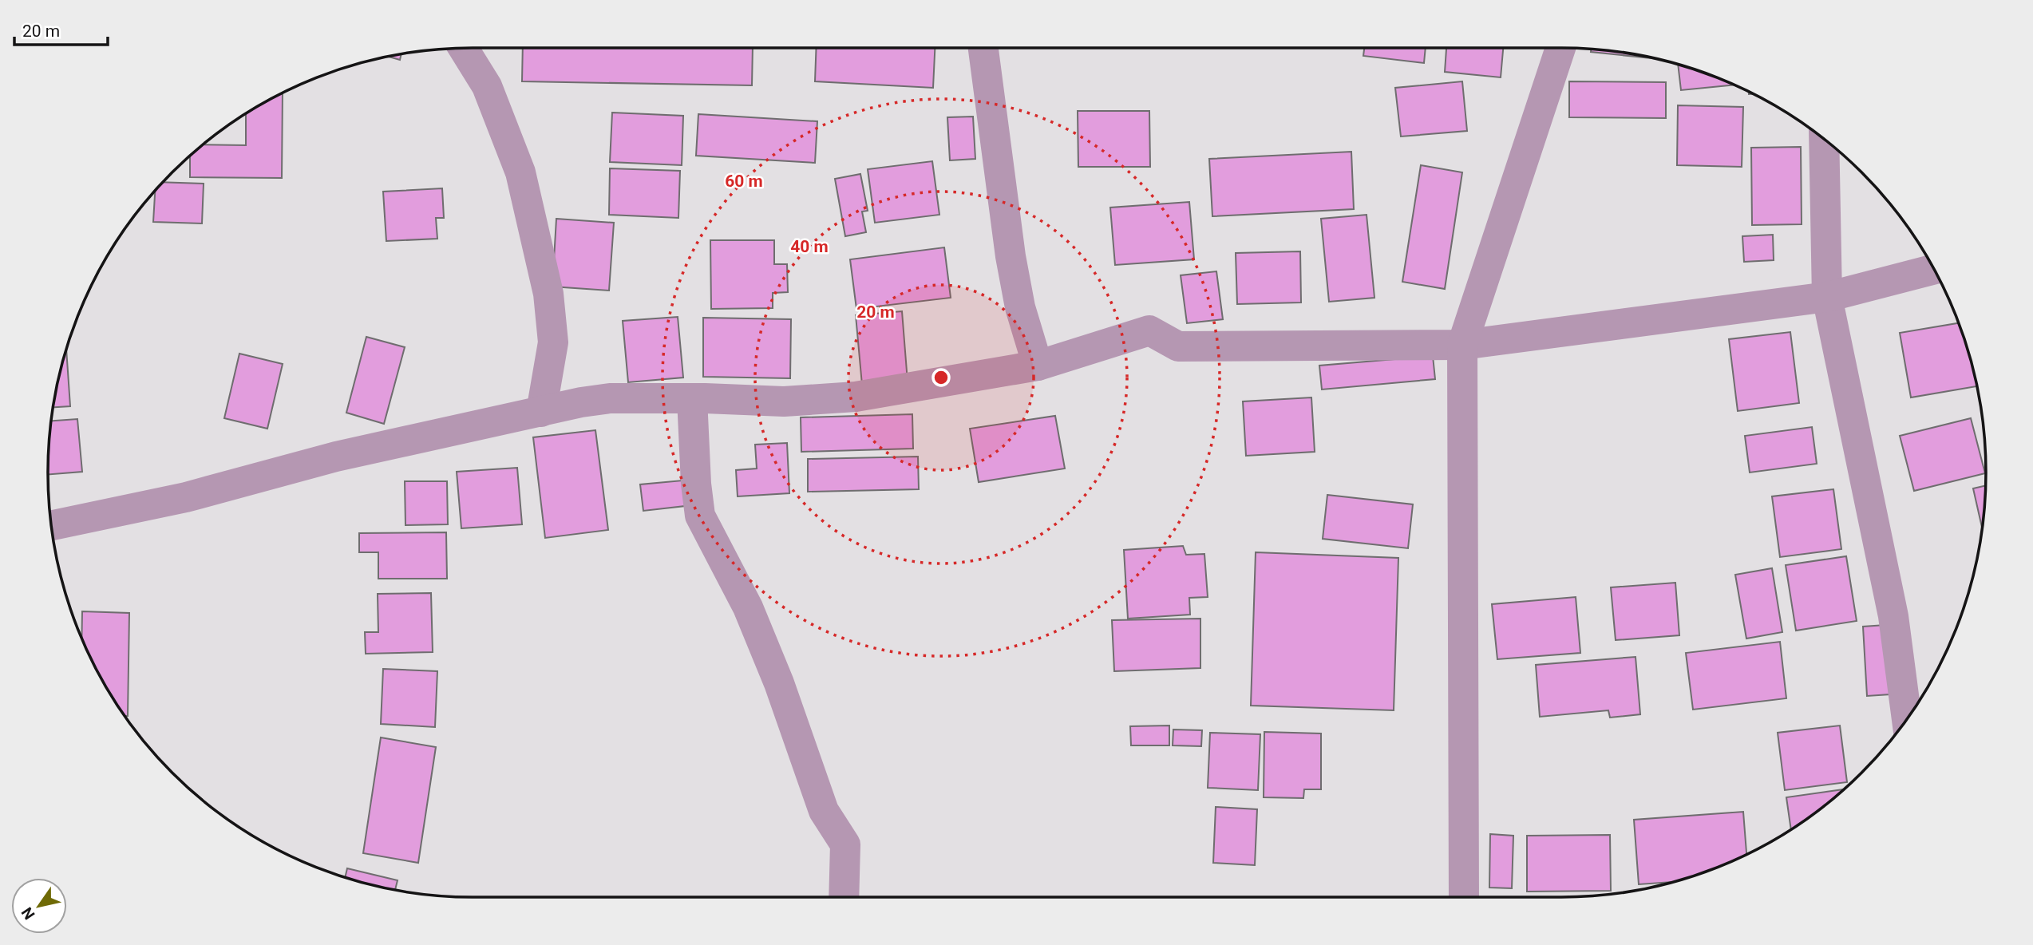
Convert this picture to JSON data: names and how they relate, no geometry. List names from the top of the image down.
{
  "scale_bar": "20 m",
  "north": "bottom left",
  "rings": ["60 m", "40 m", "20 m"]
}
